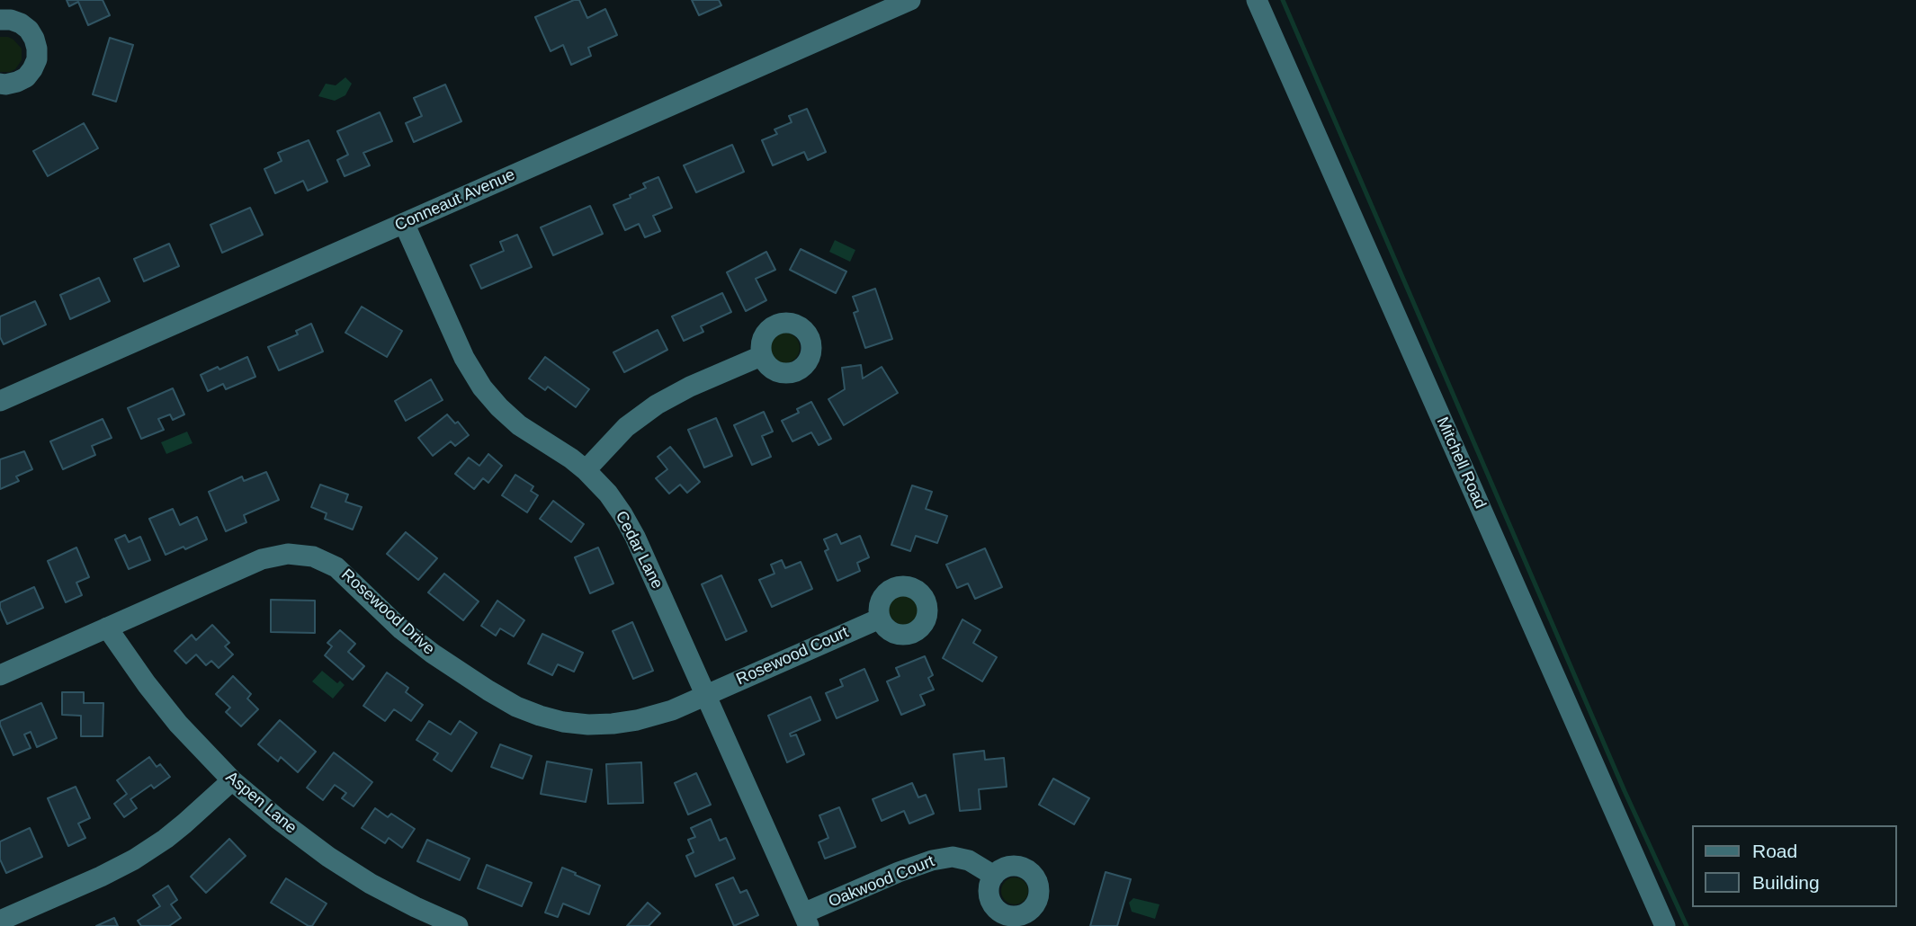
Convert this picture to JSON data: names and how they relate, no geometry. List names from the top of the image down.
{
  "streets": {
    "street": [
      "Conneaut Avenue",
      "Mitchell Road",
      "Cedar Lane",
      "Rosewood Drive",
      "Rosewood Court",
      "Aspen Lane",
      "Oakwood Court"
    ]
  },
  "crossings": [
    ["Conneaut Avenue", "Cedar Lane"],
    ["Cedar Lane", "Rosewood Drive"],
    ["Cedar Lane", "Rosewood Court"],
    ["Cedar Lane", "Oakwood Court"],
    ["Rosewood Drive", "Rosewood Court"],
    ["Rosewood Drive", "Aspen Lane"]
  ],
  "legend": ["Road", "Building"]
}
